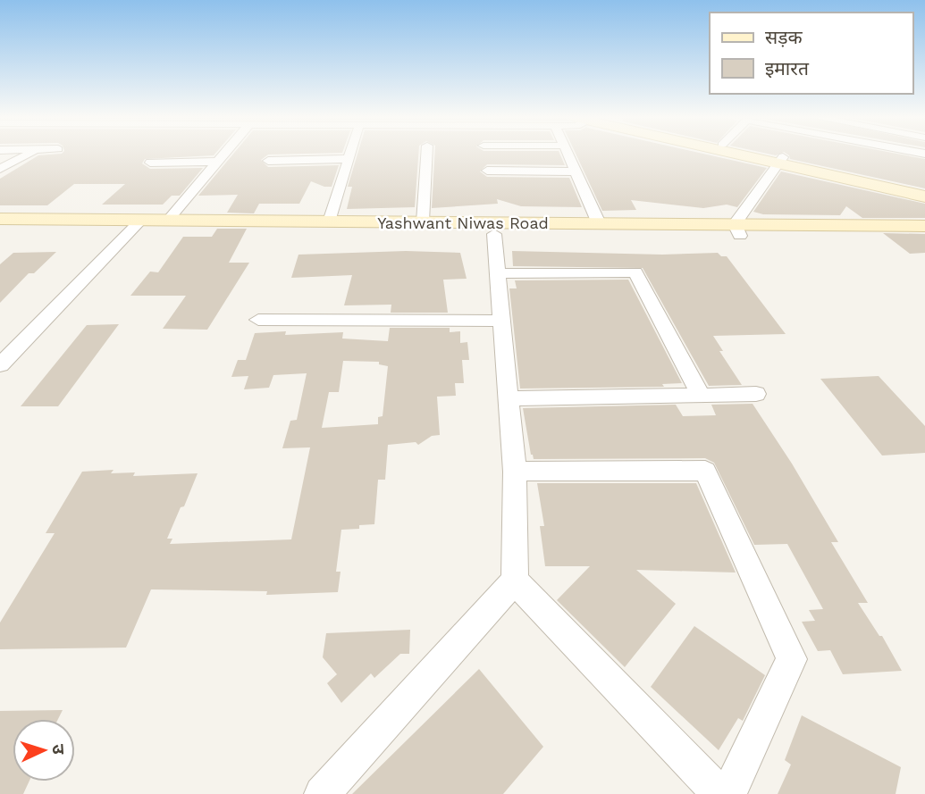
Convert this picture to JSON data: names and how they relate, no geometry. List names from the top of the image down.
{
  "streets": {
    "main road": ["Yashwant Niwas Road"]
  },
  "legend": ["सड़क", "इमारत"],
  "north": "right"
}
